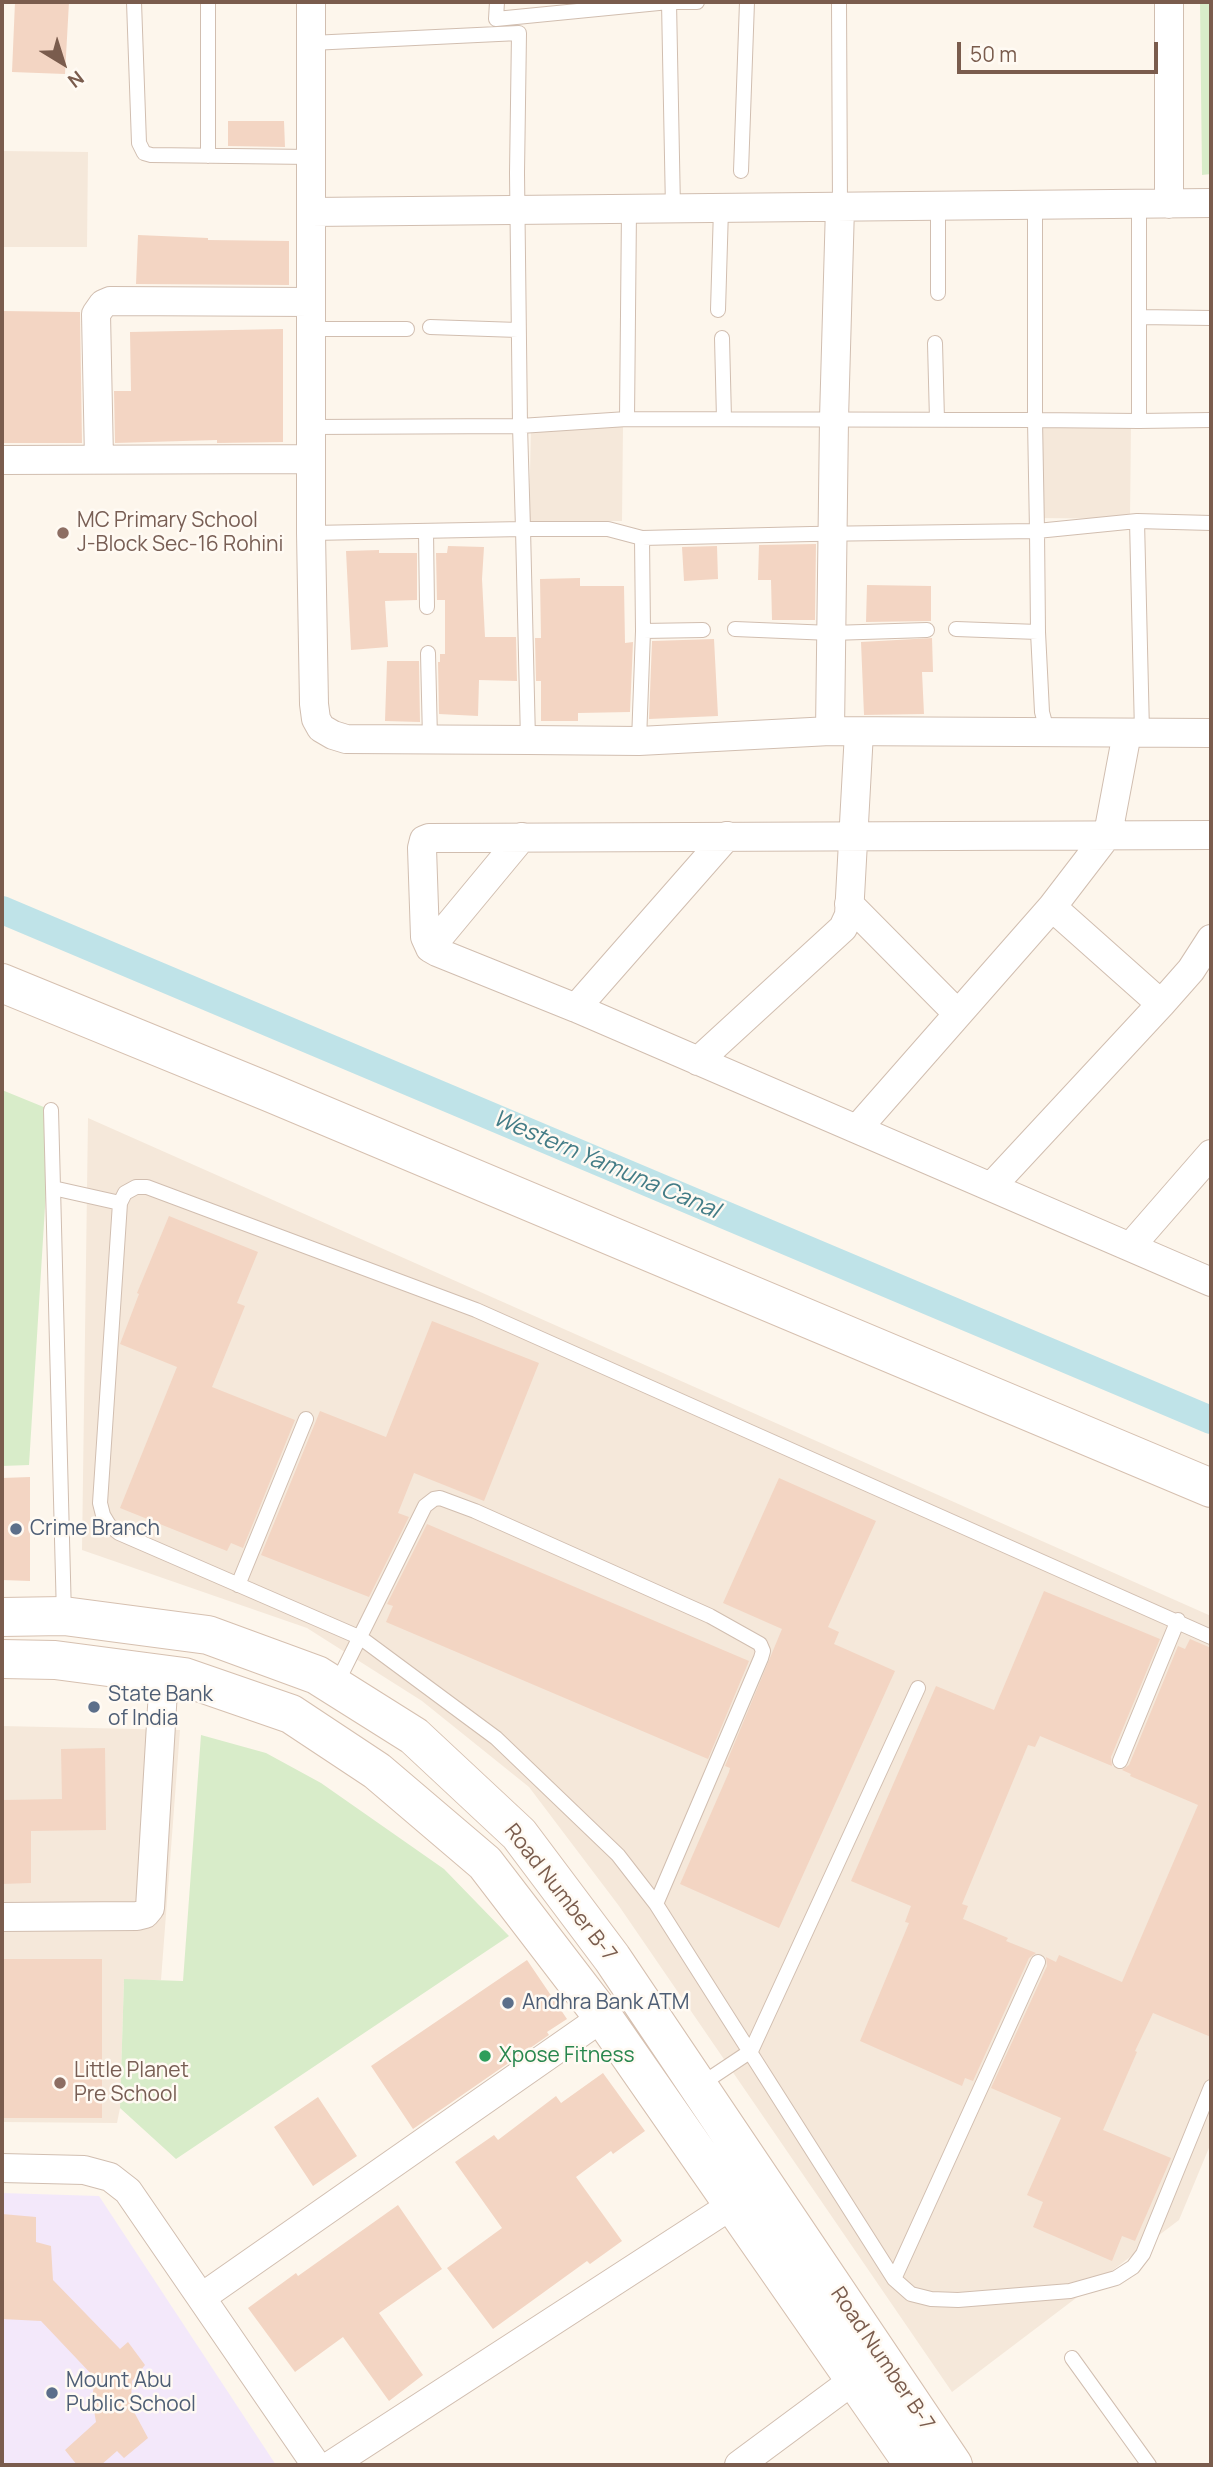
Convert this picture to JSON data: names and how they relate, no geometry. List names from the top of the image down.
{
  "streets": {
    "street": ["Road Number B-7"]
  },
  "water": ["Western Yamuna Canal"],
  "places": [
    "MC Primary School J-Block Sec-16 Rohini",
    "Crime Branch",
    "State Bank of India",
    "Andhra Bank ATM",
    "Xpose Fitness",
    "Little Planet Pre School",
    "Mount Abu Public School"
  ],
  "scale_bar": "50 m",
  "north": "bottom right"
}
